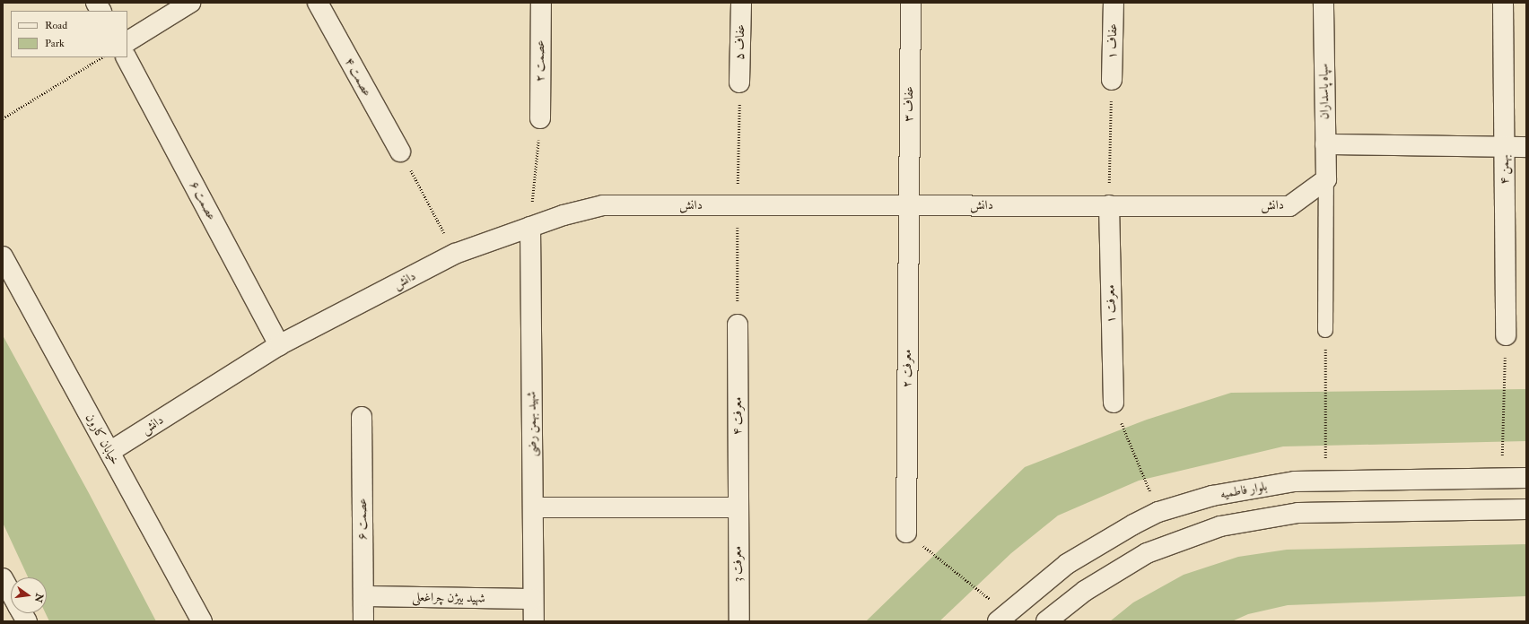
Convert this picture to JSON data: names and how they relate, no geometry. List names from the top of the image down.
{
  "streets": {
    "street": [
      "عفاف ۱",
      "عفاف ۵",
      "عصمت ۲",
      "عصمت ۴",
      "سپاه پاسداران",
      "عفاف ۳",
      "بهمن ۴",
      "عصمت ۶",
      "دانش",
      "معرفت ۱",
      "معرفت ۲",
      "معرفت ۴",
      "شهید بهمن رضی",
      "خیابان کارون",
      "بلوار فاطمیه",
      "معرفت 3",
      "شهید بیژن چراغعلی"
    ]
  },
  "crossings": [
    ["سپاه پاسداران", "دانش"],
    ["عفاف ۳", "دانش"],
    ["عفاف ۳", "معرفت ۲"],
    ["عصمت ۶", "دانش"],
    ["عصمت ۶", "شهید بیژن چراغعلی"],
    ["دانش", "معرفت ۱"],
    ["دانش", "معرفت ۲"],
    ["دانش", "شهید بهمن رضی"],
    ["دانش", "خیابان کارون"],
    ["معرفت ۴", "معرفت 3"],
    ["شهید بهمن رضی", "شهید بیژن چراغعلی"]
  ],
  "legend": ["Road", "Park"],
  "north": "right"
}
